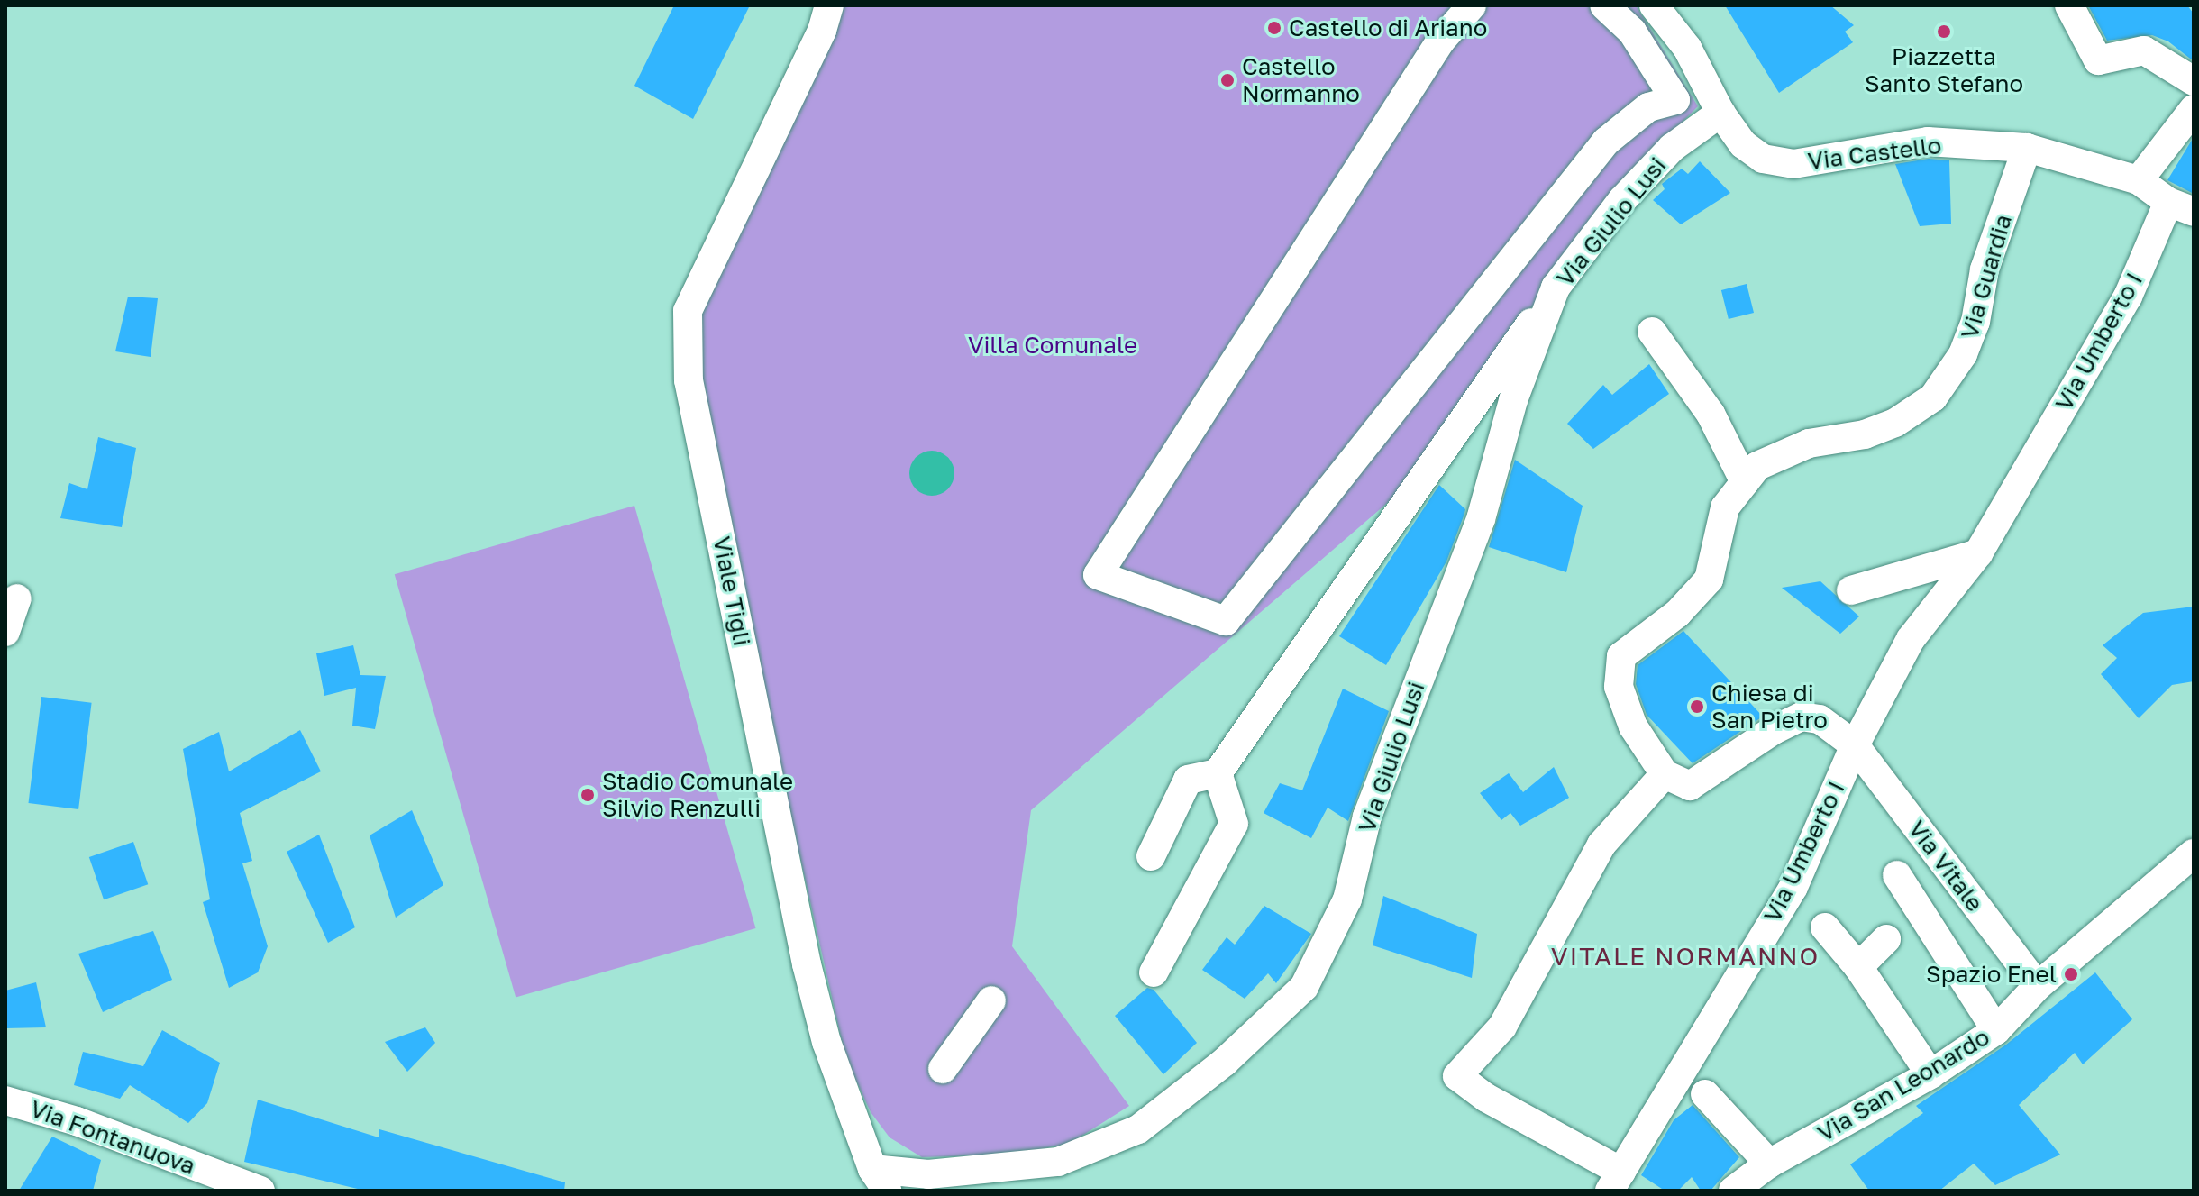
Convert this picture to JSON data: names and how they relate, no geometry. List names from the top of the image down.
{
  "streets": {
    "street": [
      "Via Castello",
      "Via Giulio Lusi",
      "Via Guardia",
      "Via Umberto I",
      "Viale Tigli",
      "Via Vitale",
      "Via San Leonardo",
      "Via Fontanuova"
    ]
  },
  "crossings": [
    ["Via Castello", "Via Giulio Lusi"],
    ["Via Castello", "Via Guardia"],
    ["Via Castello", "Via Umberto I"],
    ["Via Giulio Lusi", "Viale Tigli"],
    ["Via Guardia", "Via Vitale"],
    ["Via Umberto I", "Via Vitale"],
    ["Via Vitale", "Via San Leonardo"]
  ],
  "districts": ["VITALE NORMANNO"],
  "parks": ["Villa Comunale"],
  "places": [
    "Castello di Ariano",
    "Piazzetta Santo Stefano",
    "Castello Normanno",
    "Chiesa di San Pietro",
    "Stadio Comunale Silvio Renzulli",
    "Spazio Enel"
  ]
}
